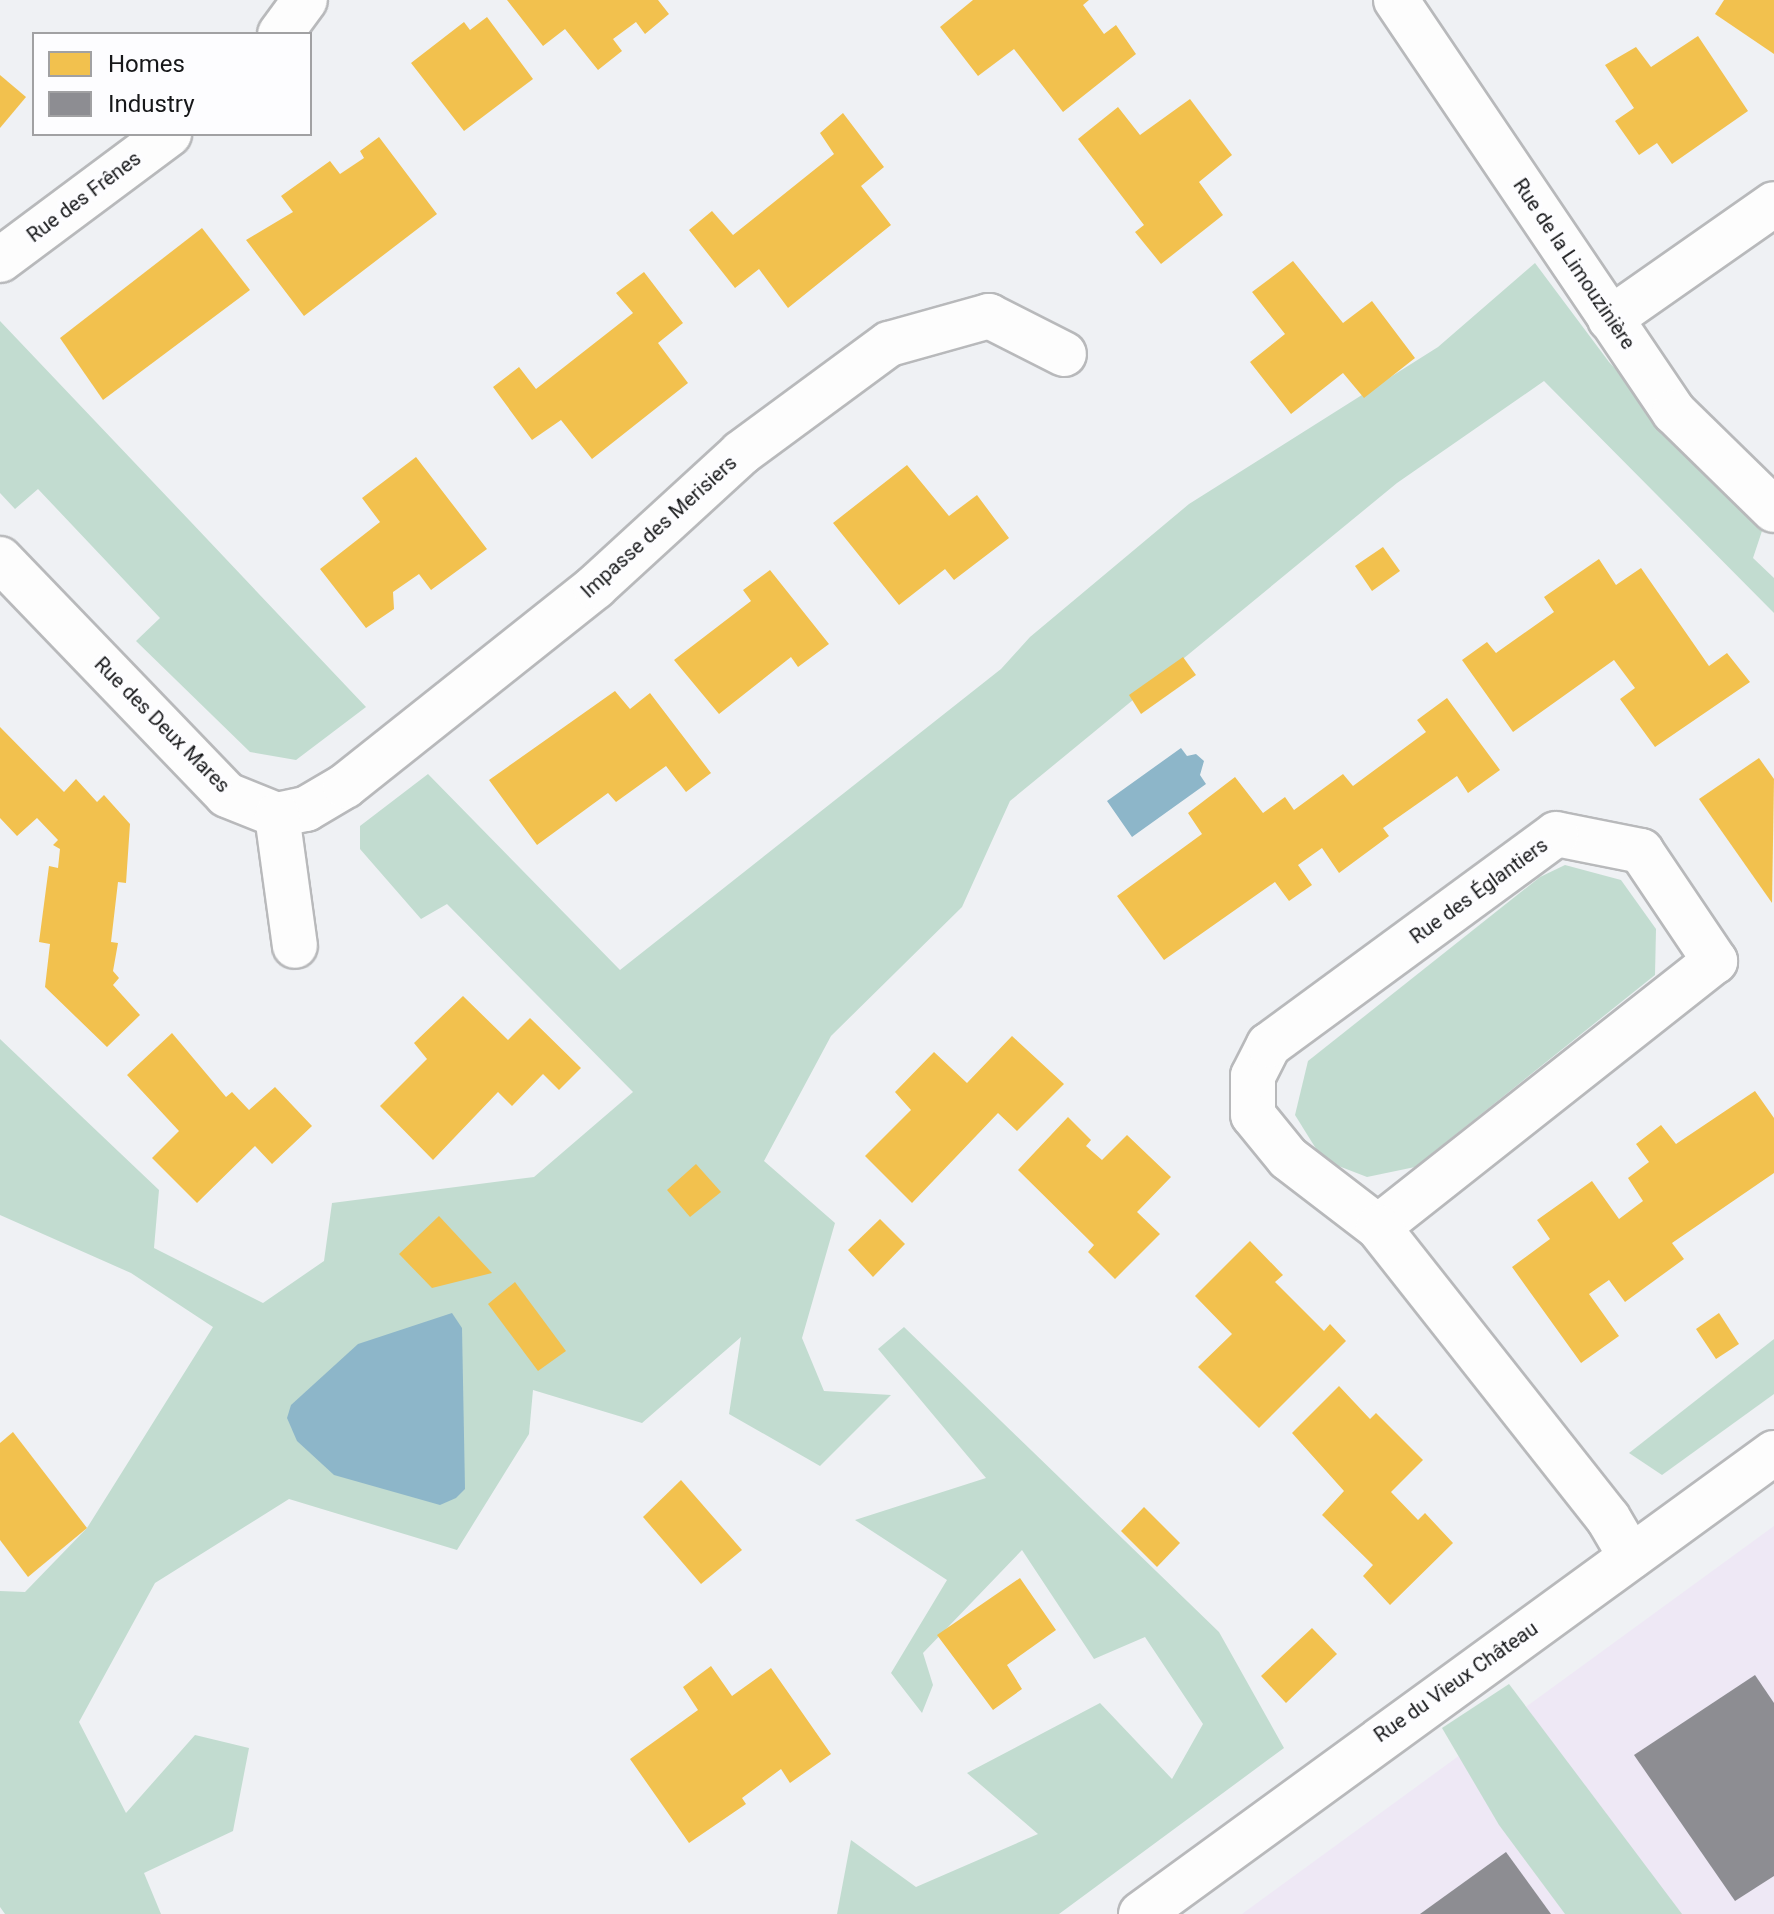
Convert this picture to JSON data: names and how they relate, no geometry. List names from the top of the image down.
{
  "streets": {
    "street": [
      "Rue des Frênes",
      "Rue de la Limouzinière",
      "Impasse des Merisiers",
      "Rue des Deux Mares",
      "Rue des Églantiers",
      "Rue du Vieux Château"
    ]
  },
  "crossings": [
    ["Impasse des Merisiers", "Rue des Deux Mares"],
    ["Rue des Églantiers", "Rue du Vieux Château"]
  ],
  "legend": ["Homes", "Industry"]
}
